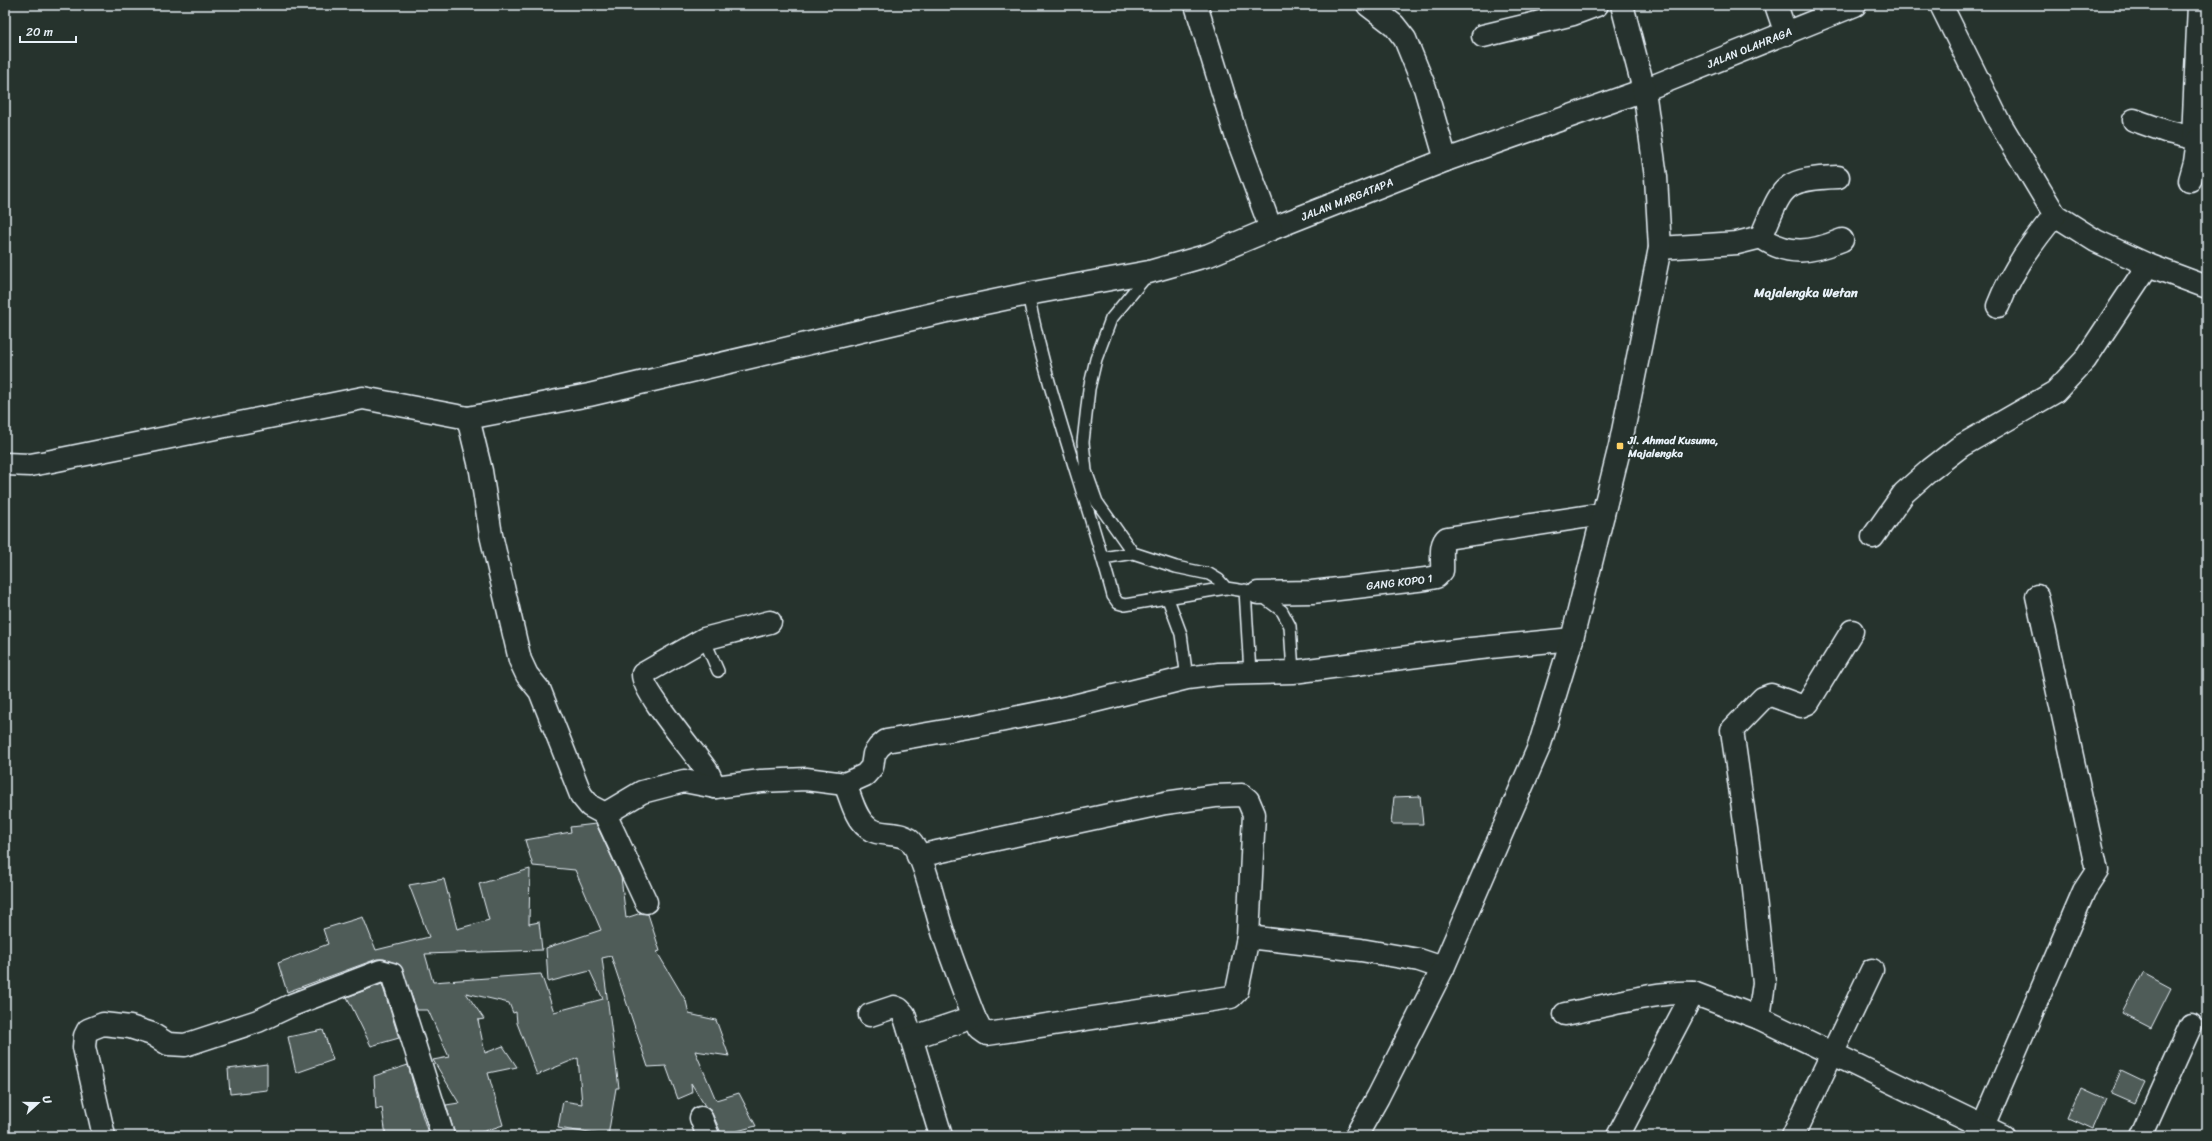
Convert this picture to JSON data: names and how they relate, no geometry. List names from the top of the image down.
{
  "streets": {
    "street": ["JALAN OLAHRAGA", "JALAN MARGATAPA", "GANG KOPO 1"]
  },
  "crossings": [
    ["JALAN OLAHRAGA", "JALAN MARGATAPA"]
  ],
  "districts": ["Majalengka Wetan"],
  "places": {
    "transit": ["Jl. Ahmad Kusuma, Majalengka"]
  },
  "scale_bar": "20 m",
  "north": "right"
}
